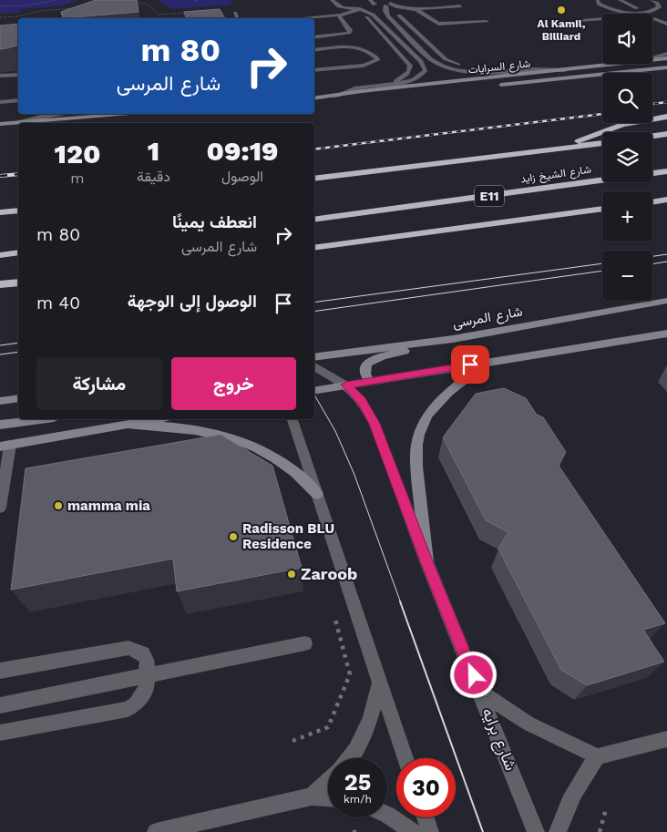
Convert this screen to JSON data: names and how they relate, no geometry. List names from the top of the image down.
{
  "streets": {
    "highway": ["شارع الشيخ زايد", "E11"],
    "main road": ["شارع السرايات", "شارع المرسى"],
    "street": ["شارع برايه"]
  },
  "places": [
    "Al Kamil, Billiard",
    "mamma mia",
    "Radisson BLU Residence",
    "Zaroob"
  ],
  "page": {
    "map_buttons": ["+", "−"],
    "turn": ["80 m", "شارع المرسى"],
    "eta": [
      "09:19",
      "الوصول",
      "1",
      "دقيقة",
      "120",
      "m"
    ],
    "list": [
      {
        "name": "انعطف يمينًا",
        "note": "شارع المرسى",
        "value": "80 m"
      },
      {
        "name": "الوصول إلى الوجهة",
        "value": "40 m"
      }
    ],
    "buttons": ["خروج", "مشاركة"],
    "speed": "25 km/h",
    "limit": "30"
  }
}
